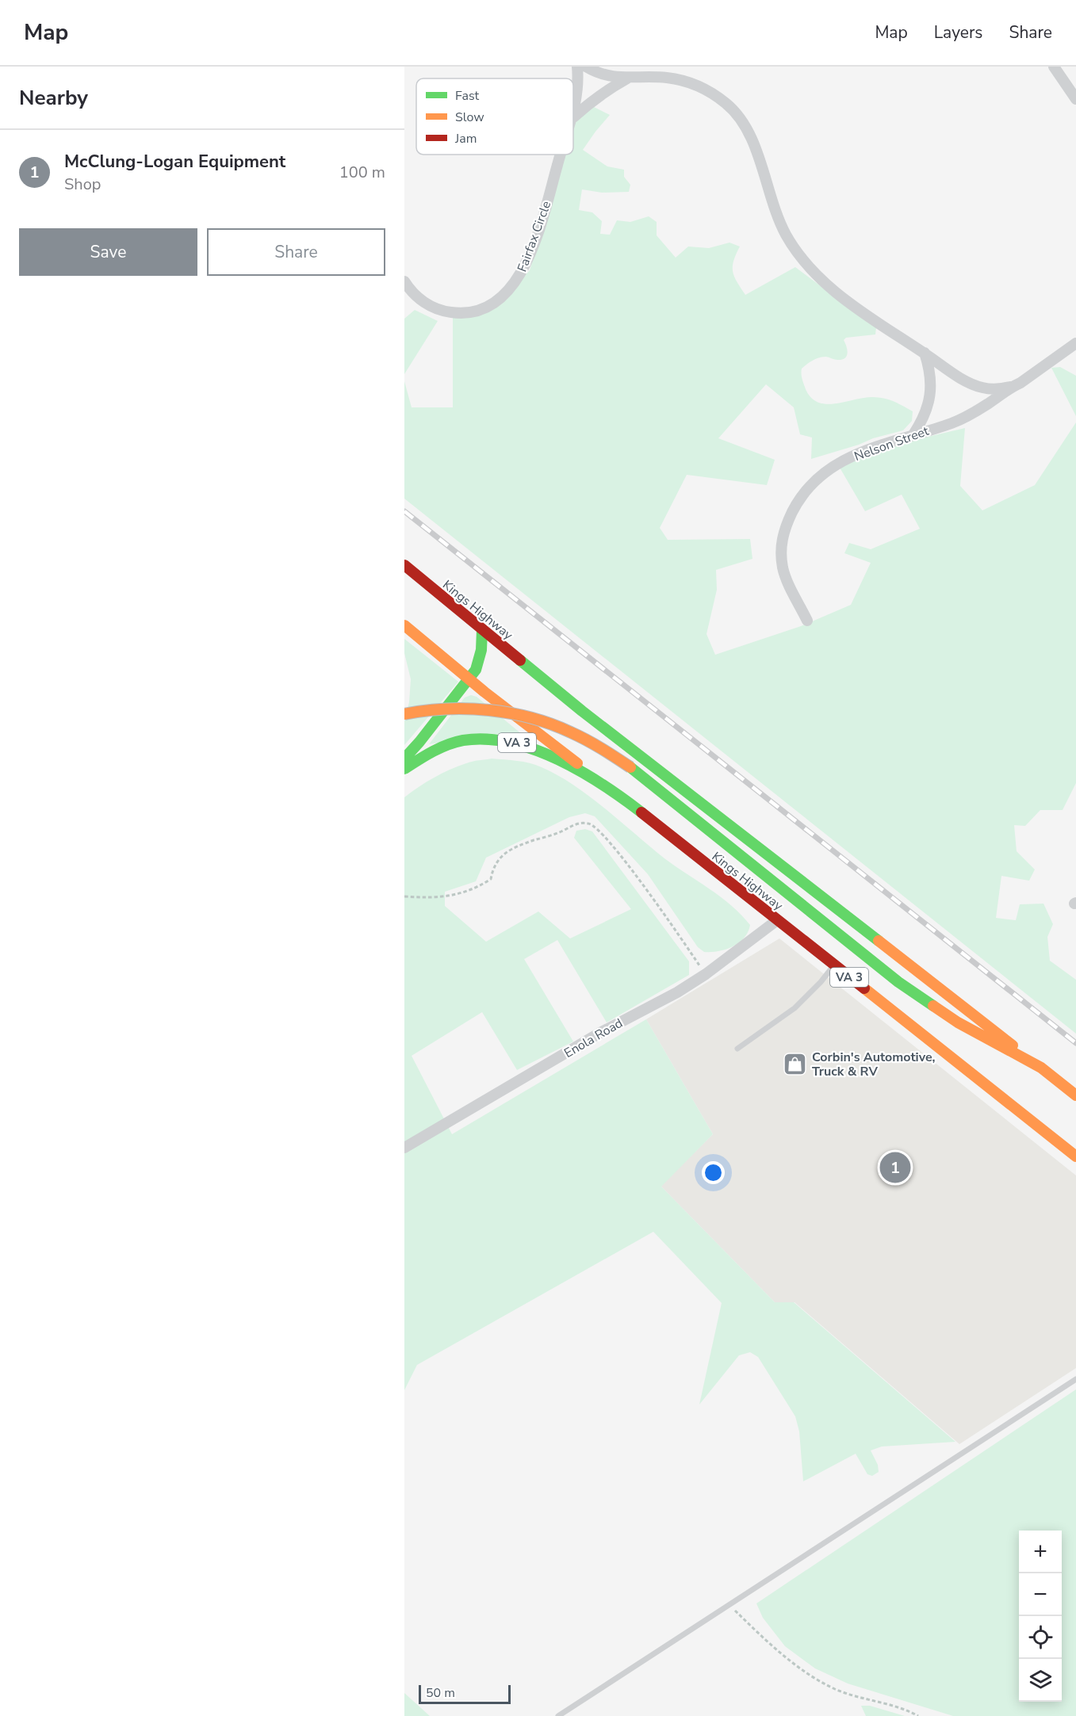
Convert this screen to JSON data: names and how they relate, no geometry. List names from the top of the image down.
{
  "streets": {
    "main road": ["Kings Highway", "VA 3"],
    "street": ["Fairfax Circle", "Nelson Street", "Enola Road"]
  },
  "crossings": [
    ["Kings Highway", "VA 3"],
    ["Kings Highway", "Enola Road"]
  ],
  "places": {
    "shop": ["Corbin's Automotive, Truck & RV"]
  },
  "legend": ["Fast", "Slow", "Jam"],
  "scale_bar": "50 m",
  "page": {
    "header": "Map",
    "nav": ["Map", "Layers", "Share"],
    "heading": "Nearby",
    "list": [
      {
        "mark": "1",
        "name": "McClung-Logan Equipment",
        "note": "Shop",
        "value": "100 m"
      }
    ],
    "buttons": ["Save", "Share"],
    "pins": "1",
    "map_buttons": ["+", "−"],
    "scale": "50 m"
  }
}
